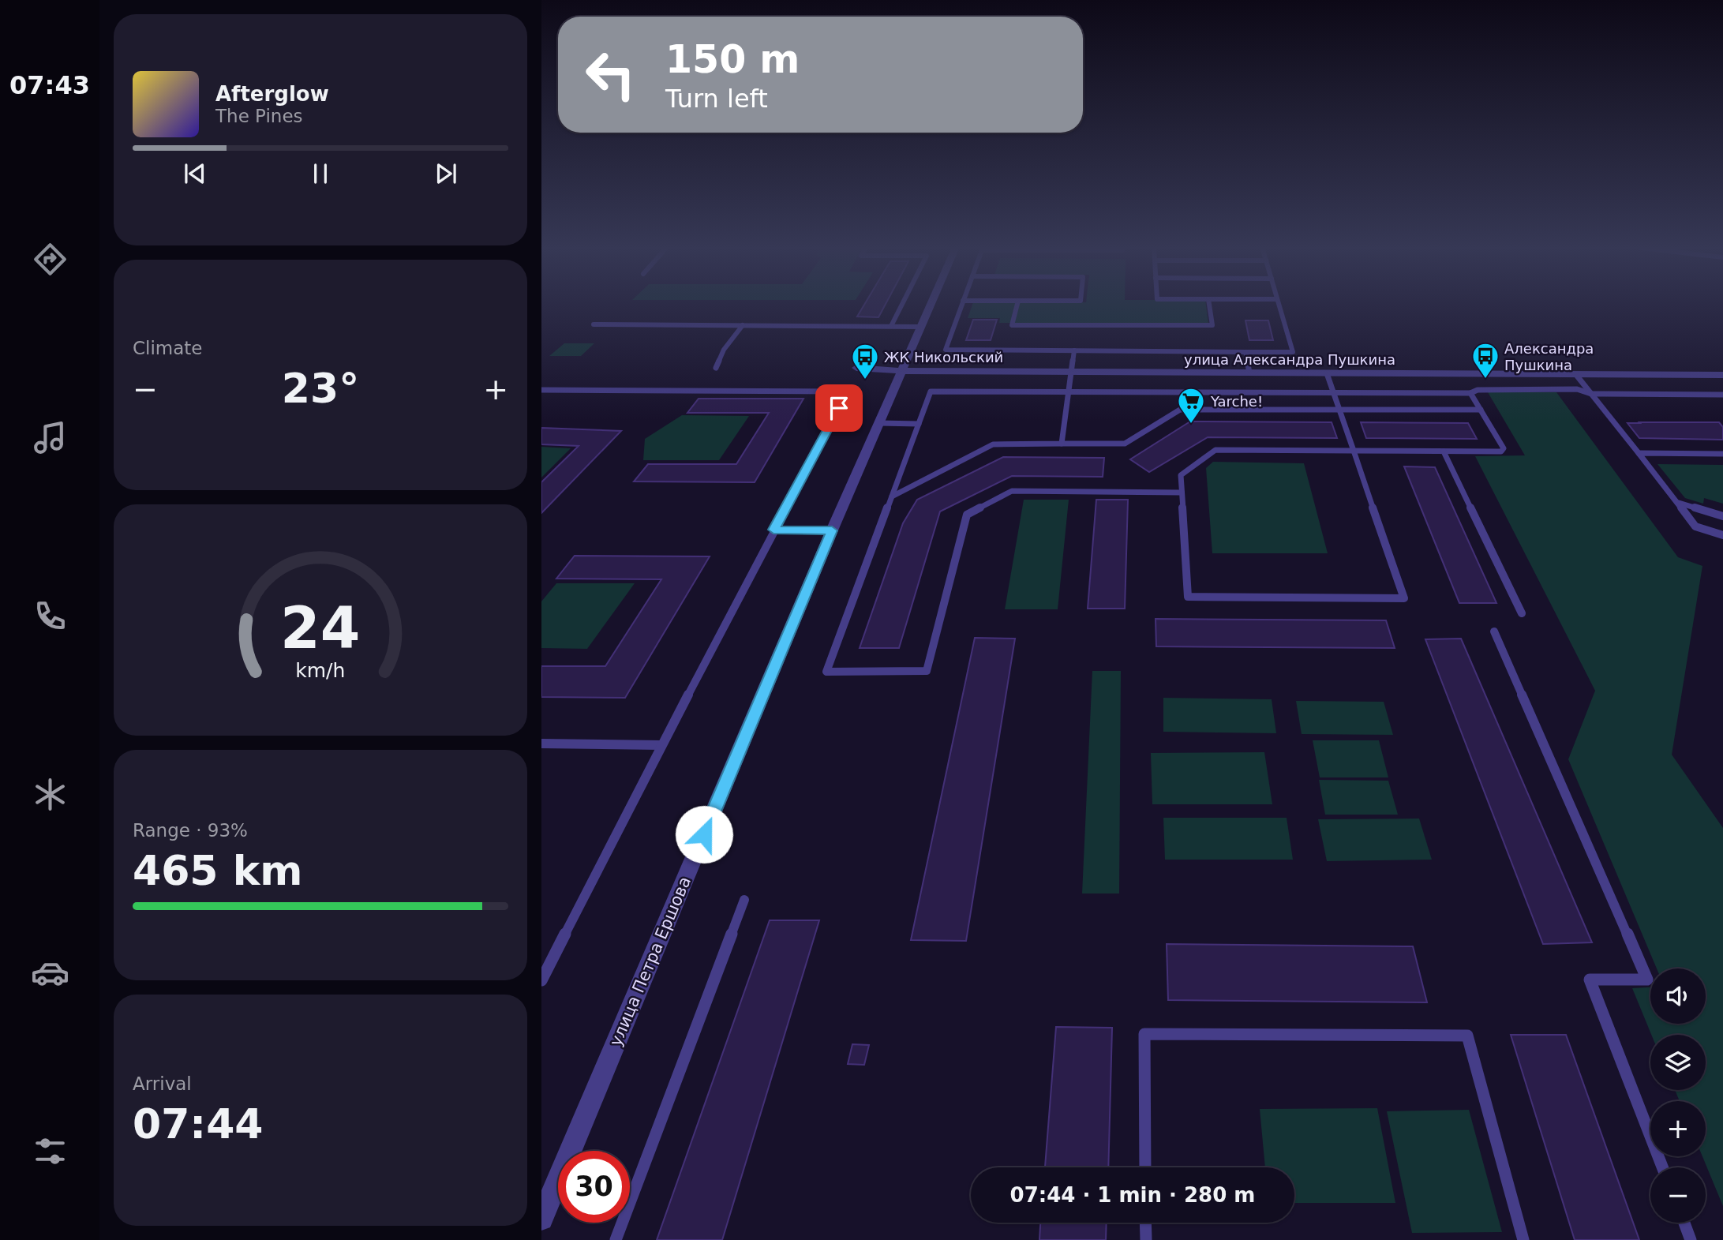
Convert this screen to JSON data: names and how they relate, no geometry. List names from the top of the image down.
{
  "streets": {
    "street": ["улица Александра Пушкина", "улица Петра Ершова"]
  },
  "crossings": [
    ["улица Александра Пушкина", "улица Петра Ершова"]
  ],
  "places": {
    "bus stop": ["Александра Пушкина", "ЖК Никольский"],
    "supermarket": ["Yarche!"]
  },
  "page": {
    "tabs": "07:43",
    "turn": ["150 m", "Turn left"],
    "song": ["Afterglow", "The Pines"],
    "tile": [
      "Climate",
      ["Range · 93%", "465 km"],
      ["Arrival", "07:44"]
    ],
    "heat": ["−", "23°", "+"],
    "map_buttons": ["+", "−"],
    "limit": "30",
    "trip": "07:44 · 1 min · 280 m",
    "gauge": ["24", "km/h"]
  }
}
